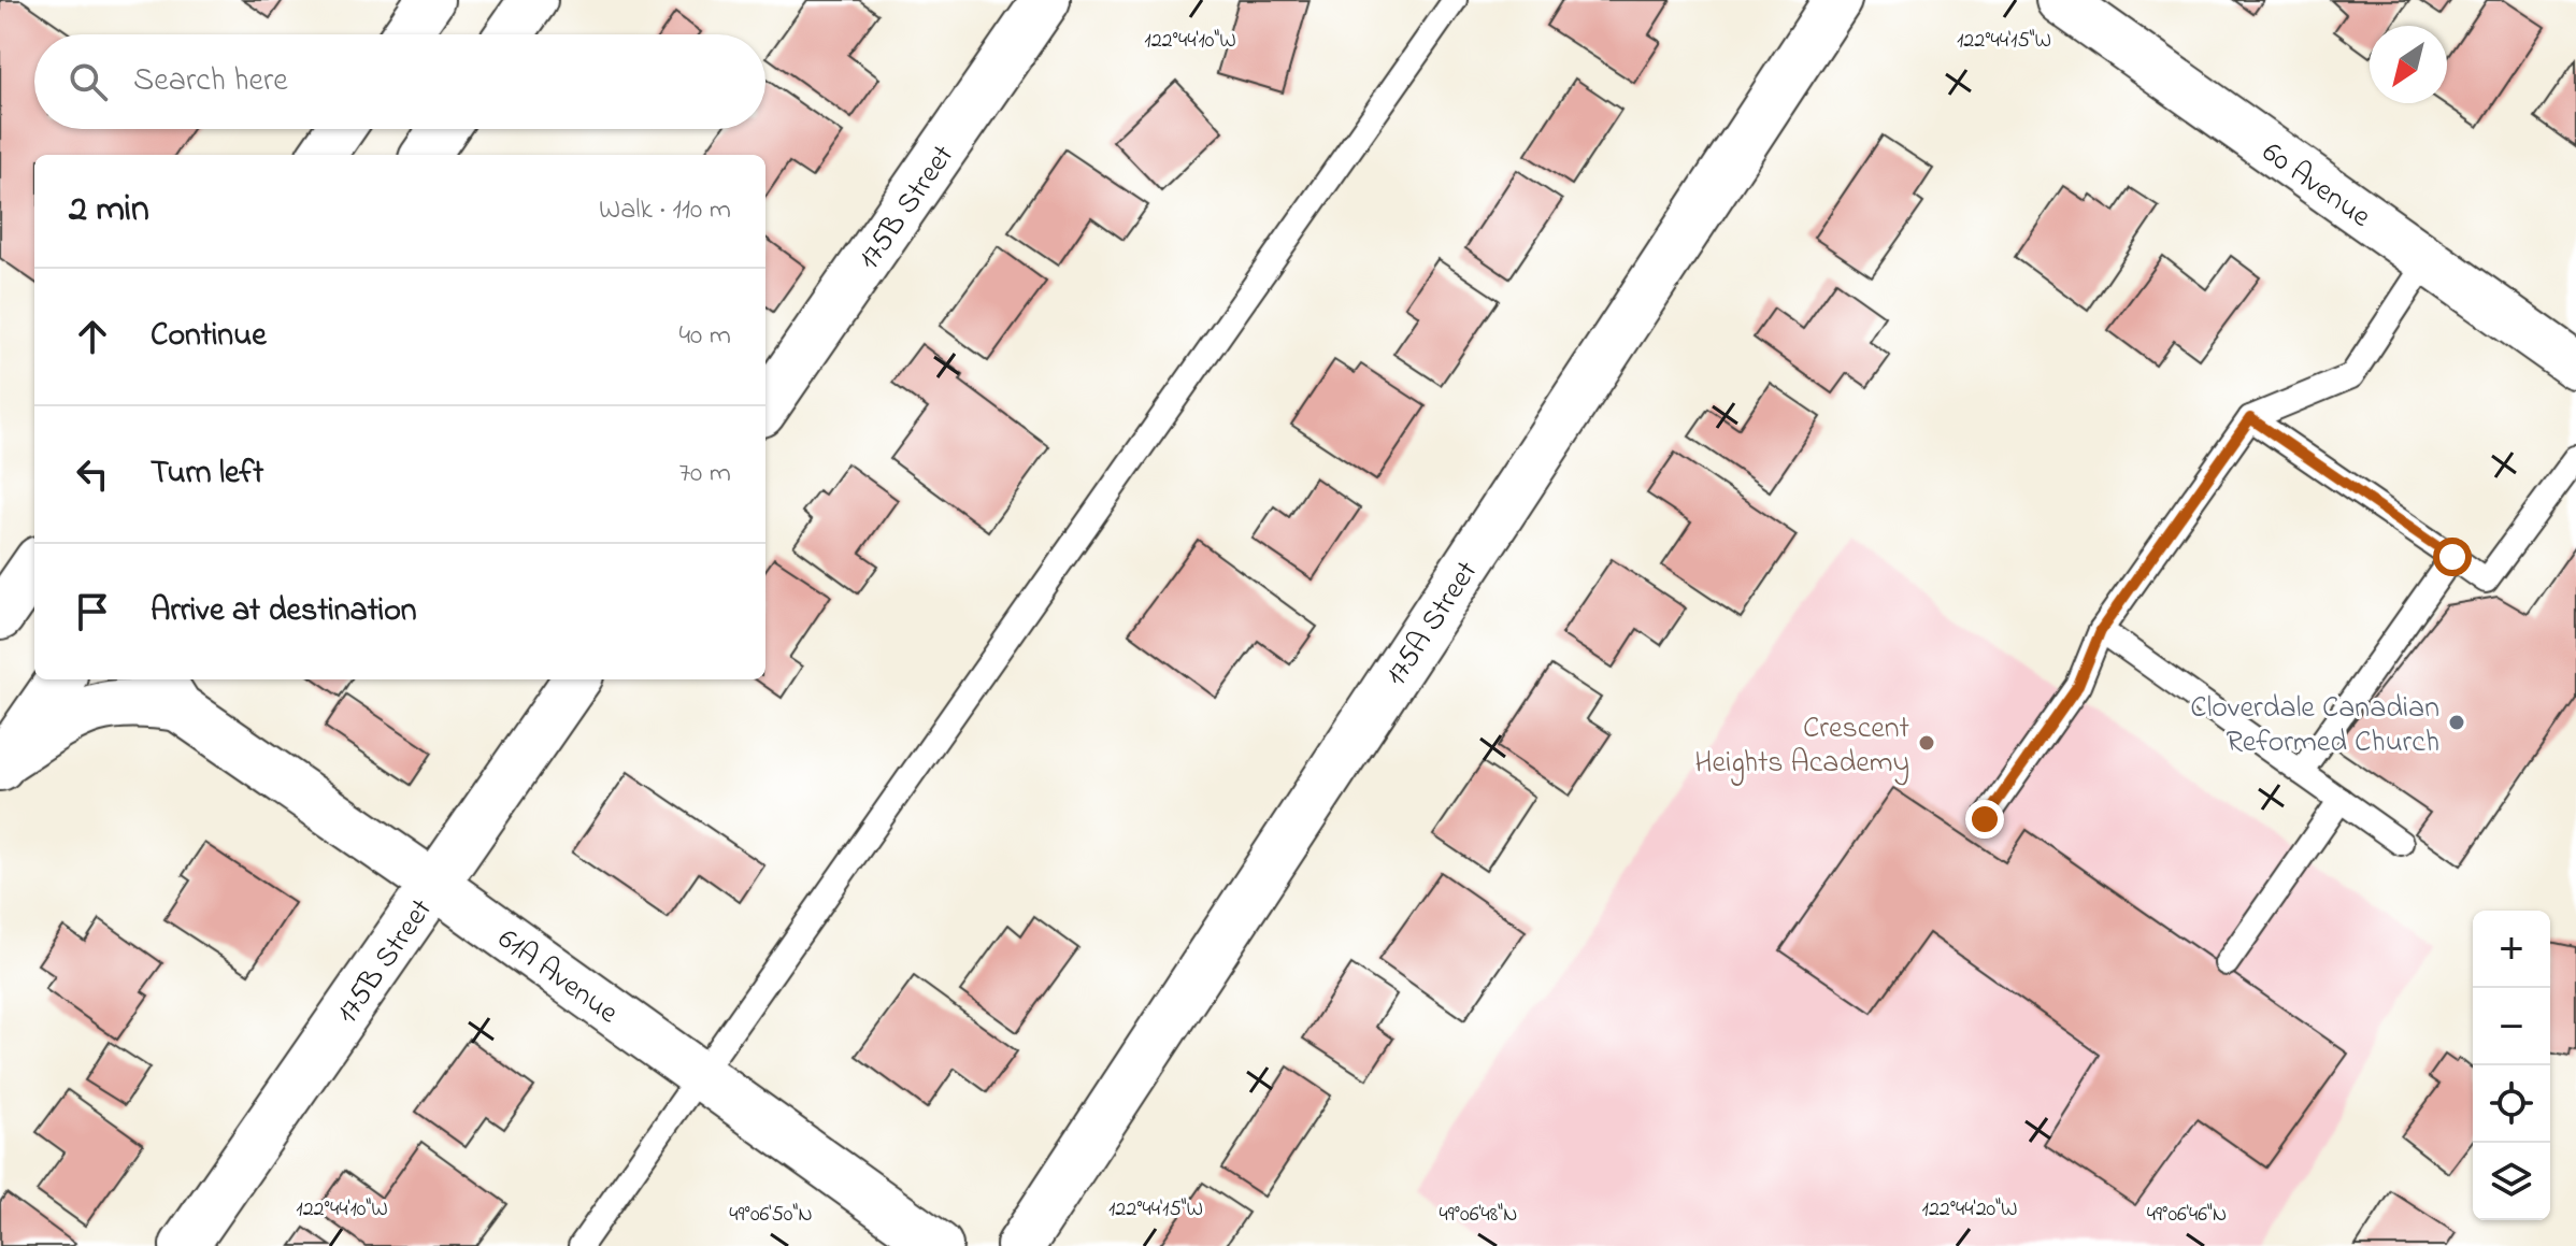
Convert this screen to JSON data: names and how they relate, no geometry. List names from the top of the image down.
{
  "streets": {
    "main road": [
      "60 Avenue",
      "175B Street",
      "175A Street",
      "61A Avenue"
    ]
  },
  "crossings": [
    ["175B Street", "61A Avenue"]
  ],
  "places": ["Cloverdale Canadian Reformed Church", "Crescent Heights Academy"],
  "north": "bottom left",
  "page": {
    "search": "Search here",
    "heading": ["2 min", "Walk · 110 m"],
    "list": [
      ["Continue", "40 m"],
      ["Turn left", "70 m"],
      "Arrive at destination"
    ],
    "map_buttons": ["+", "−"]
  },
  "coordinates": [
    "122°44'10\"W",
    "122°44'15\"W",
    "122°44'20\"W",
    "49°06'50\"N",
    "49°06'48\"N",
    "49°06'46\"N"
  ]
}
